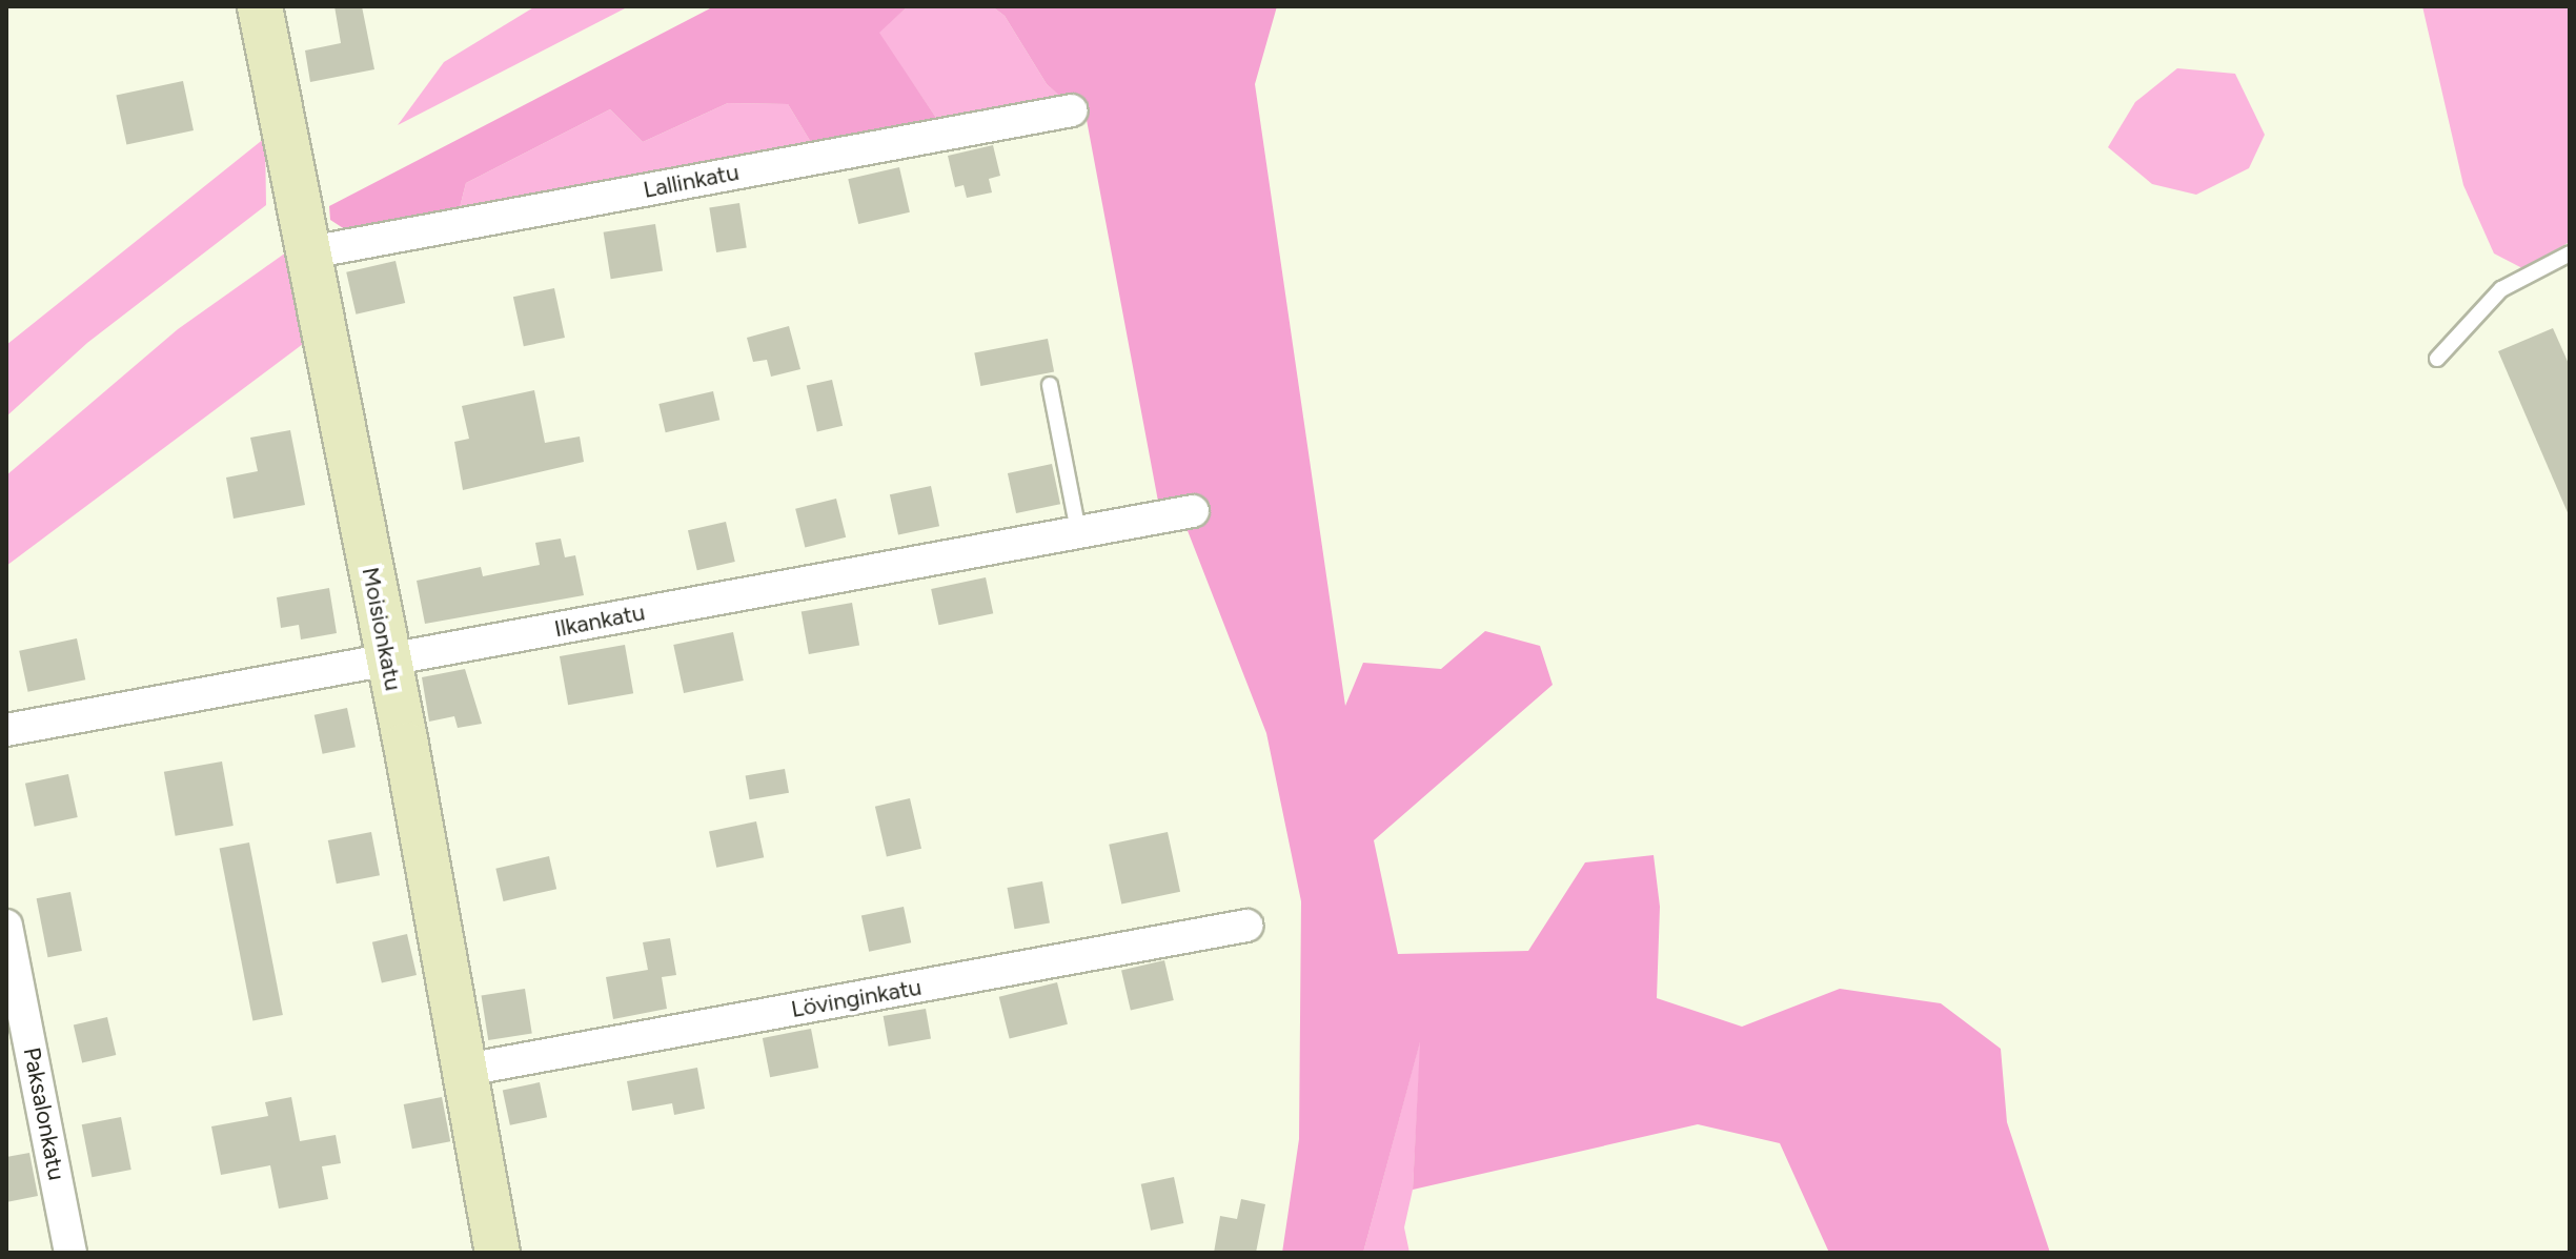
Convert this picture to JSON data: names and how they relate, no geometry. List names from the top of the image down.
{
  "streets": {
    "street": [
      "Lallinkatu",
      "Ilkankatu",
      "Moisionkatu",
      "Lövinginkatu",
      "Paksalonkatu"
    ]
  },
  "crossings": [
    ["Lallinkatu", "Moisionkatu"],
    ["Ilkankatu", "Moisionkatu"],
    ["Moisionkatu", "Lövinginkatu"]
  ]
}
